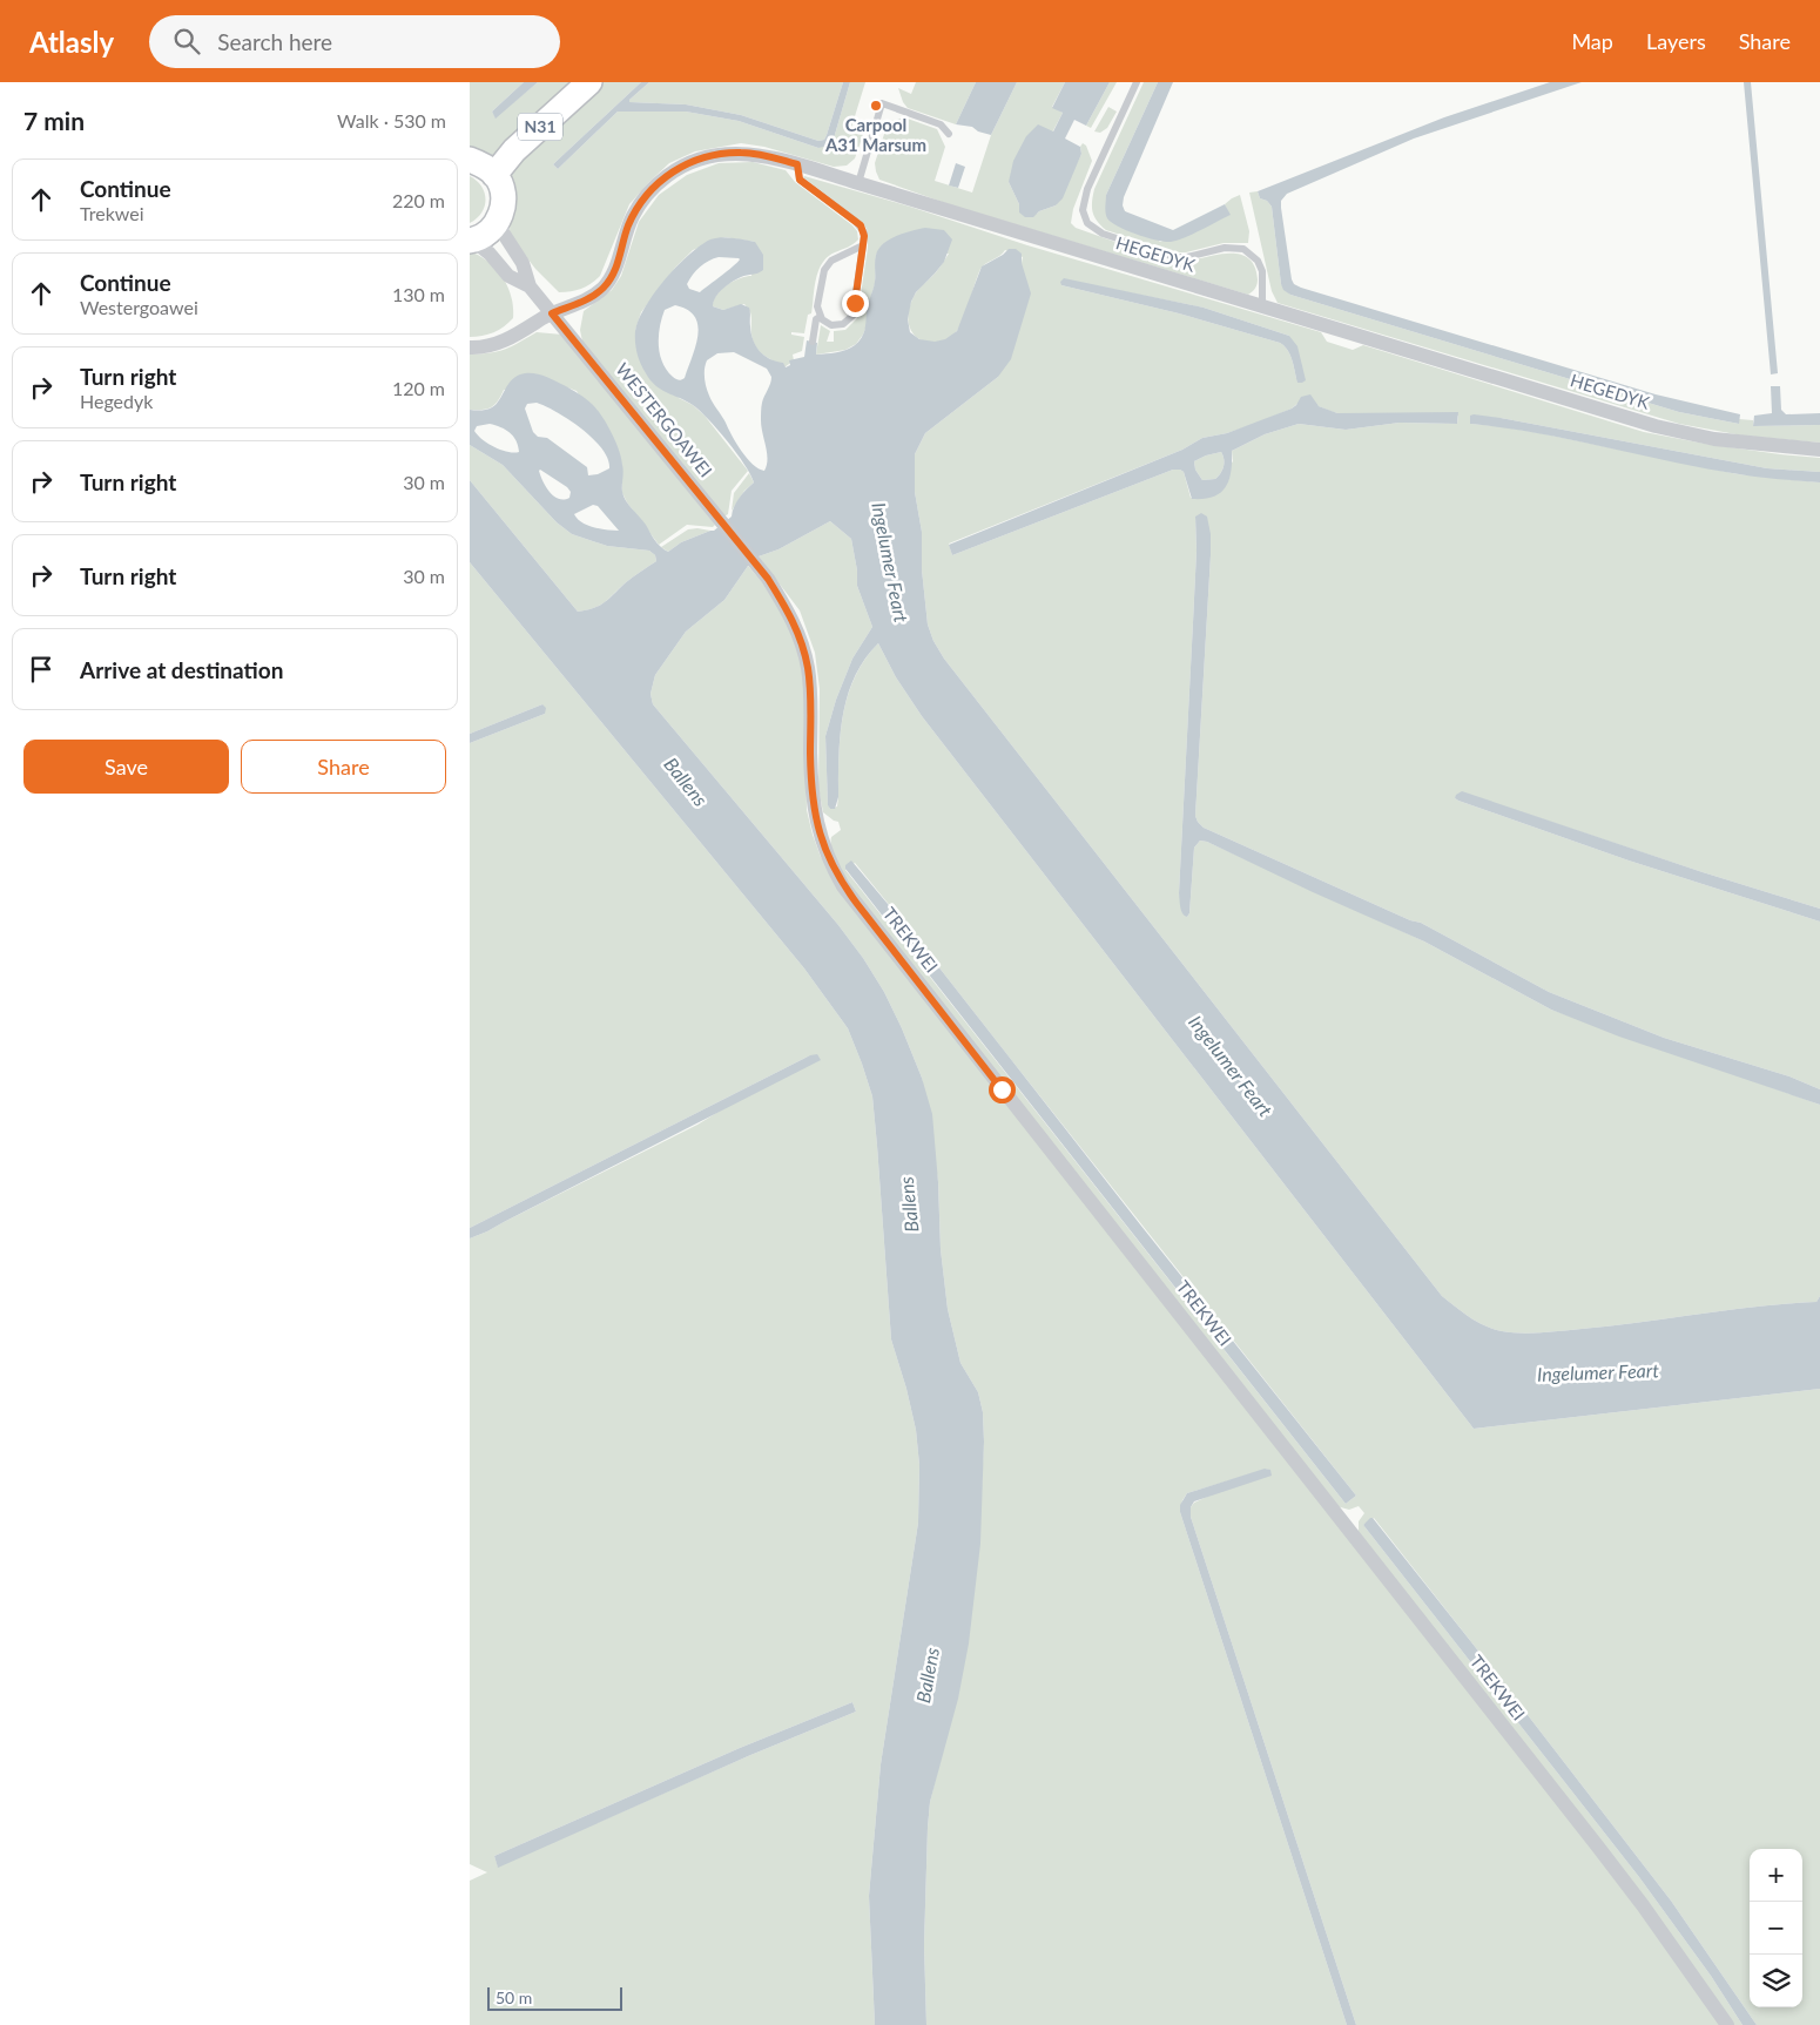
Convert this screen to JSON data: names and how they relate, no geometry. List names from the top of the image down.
{
  "streets": {
    "highway": ["N31"],
    "street": ["HEGEDYK", "WESTERGOAWEI", "TREKWEI"]
  },
  "crossings": [
    ["HEGEDYK", "WESTERGOAWEI"],
    ["WESTERGOAWEI", "TREKWEI"]
  ],
  "water": ["Ingelumer Feart", "Ballens"],
  "places": ["Carpool A31 Marsum"],
  "scale_bar": "50 m",
  "page": {
    "header": "Atlasly",
    "search": "Search here",
    "nav": ["Map", "Layers", "Share"],
    "heading": ["7 min", "Walk · 530 m"],
    "list": [
      ["Continue", "Trekwei", "220 m"],
      ["Continue", "Westergoawei", "130 m"],
      ["Turn right", "Hegedyk", "120 m"],
      ["Turn right", "30 m"],
      ["Turn right", "30 m"],
      "Arrive at destination"
    ],
    "buttons": ["Save", "Share"],
    "map_buttons": ["+", "−"],
    "scale": "50 m"
  }
}
